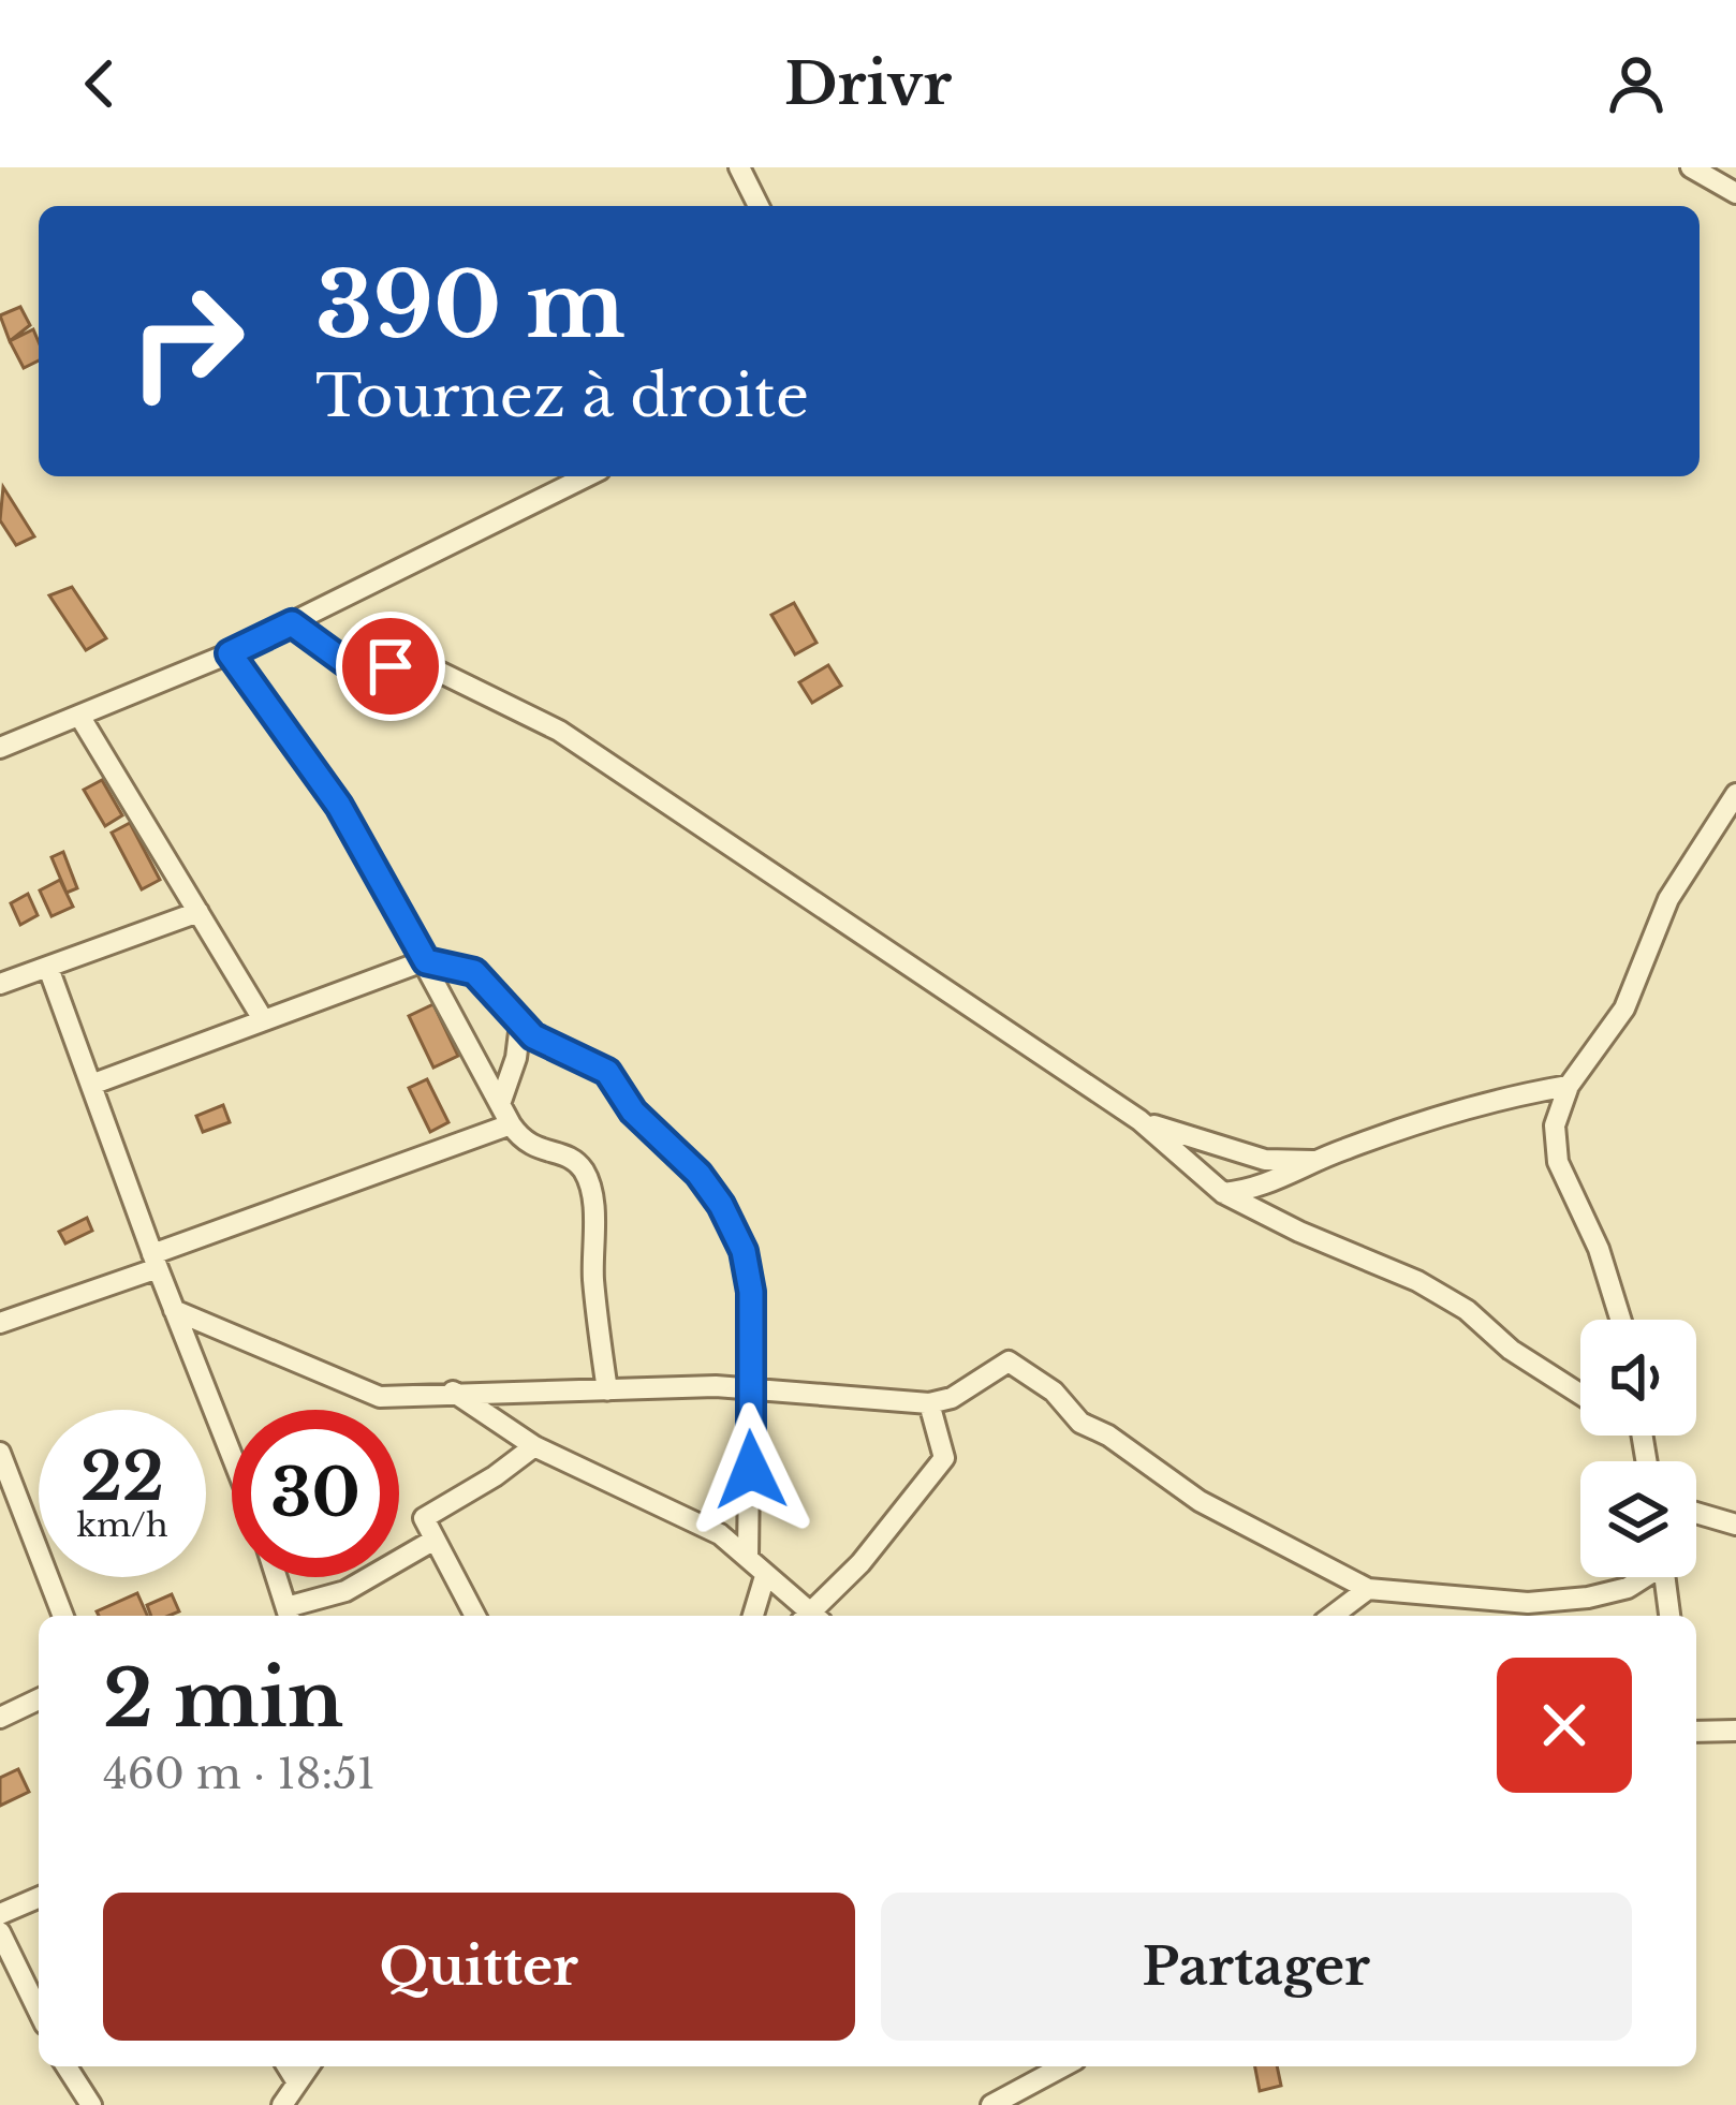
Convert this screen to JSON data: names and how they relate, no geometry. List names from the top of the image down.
{
  "page": {
    "header": "Drivr",
    "turn": ["390 m", "Tournez à droite"],
    "speed": "22 km/h",
    "limit": "30",
    "heading": ["2 min", "460 m · 18:51"],
    "buttons": ["Quitter", "Partager"]
  }
}
